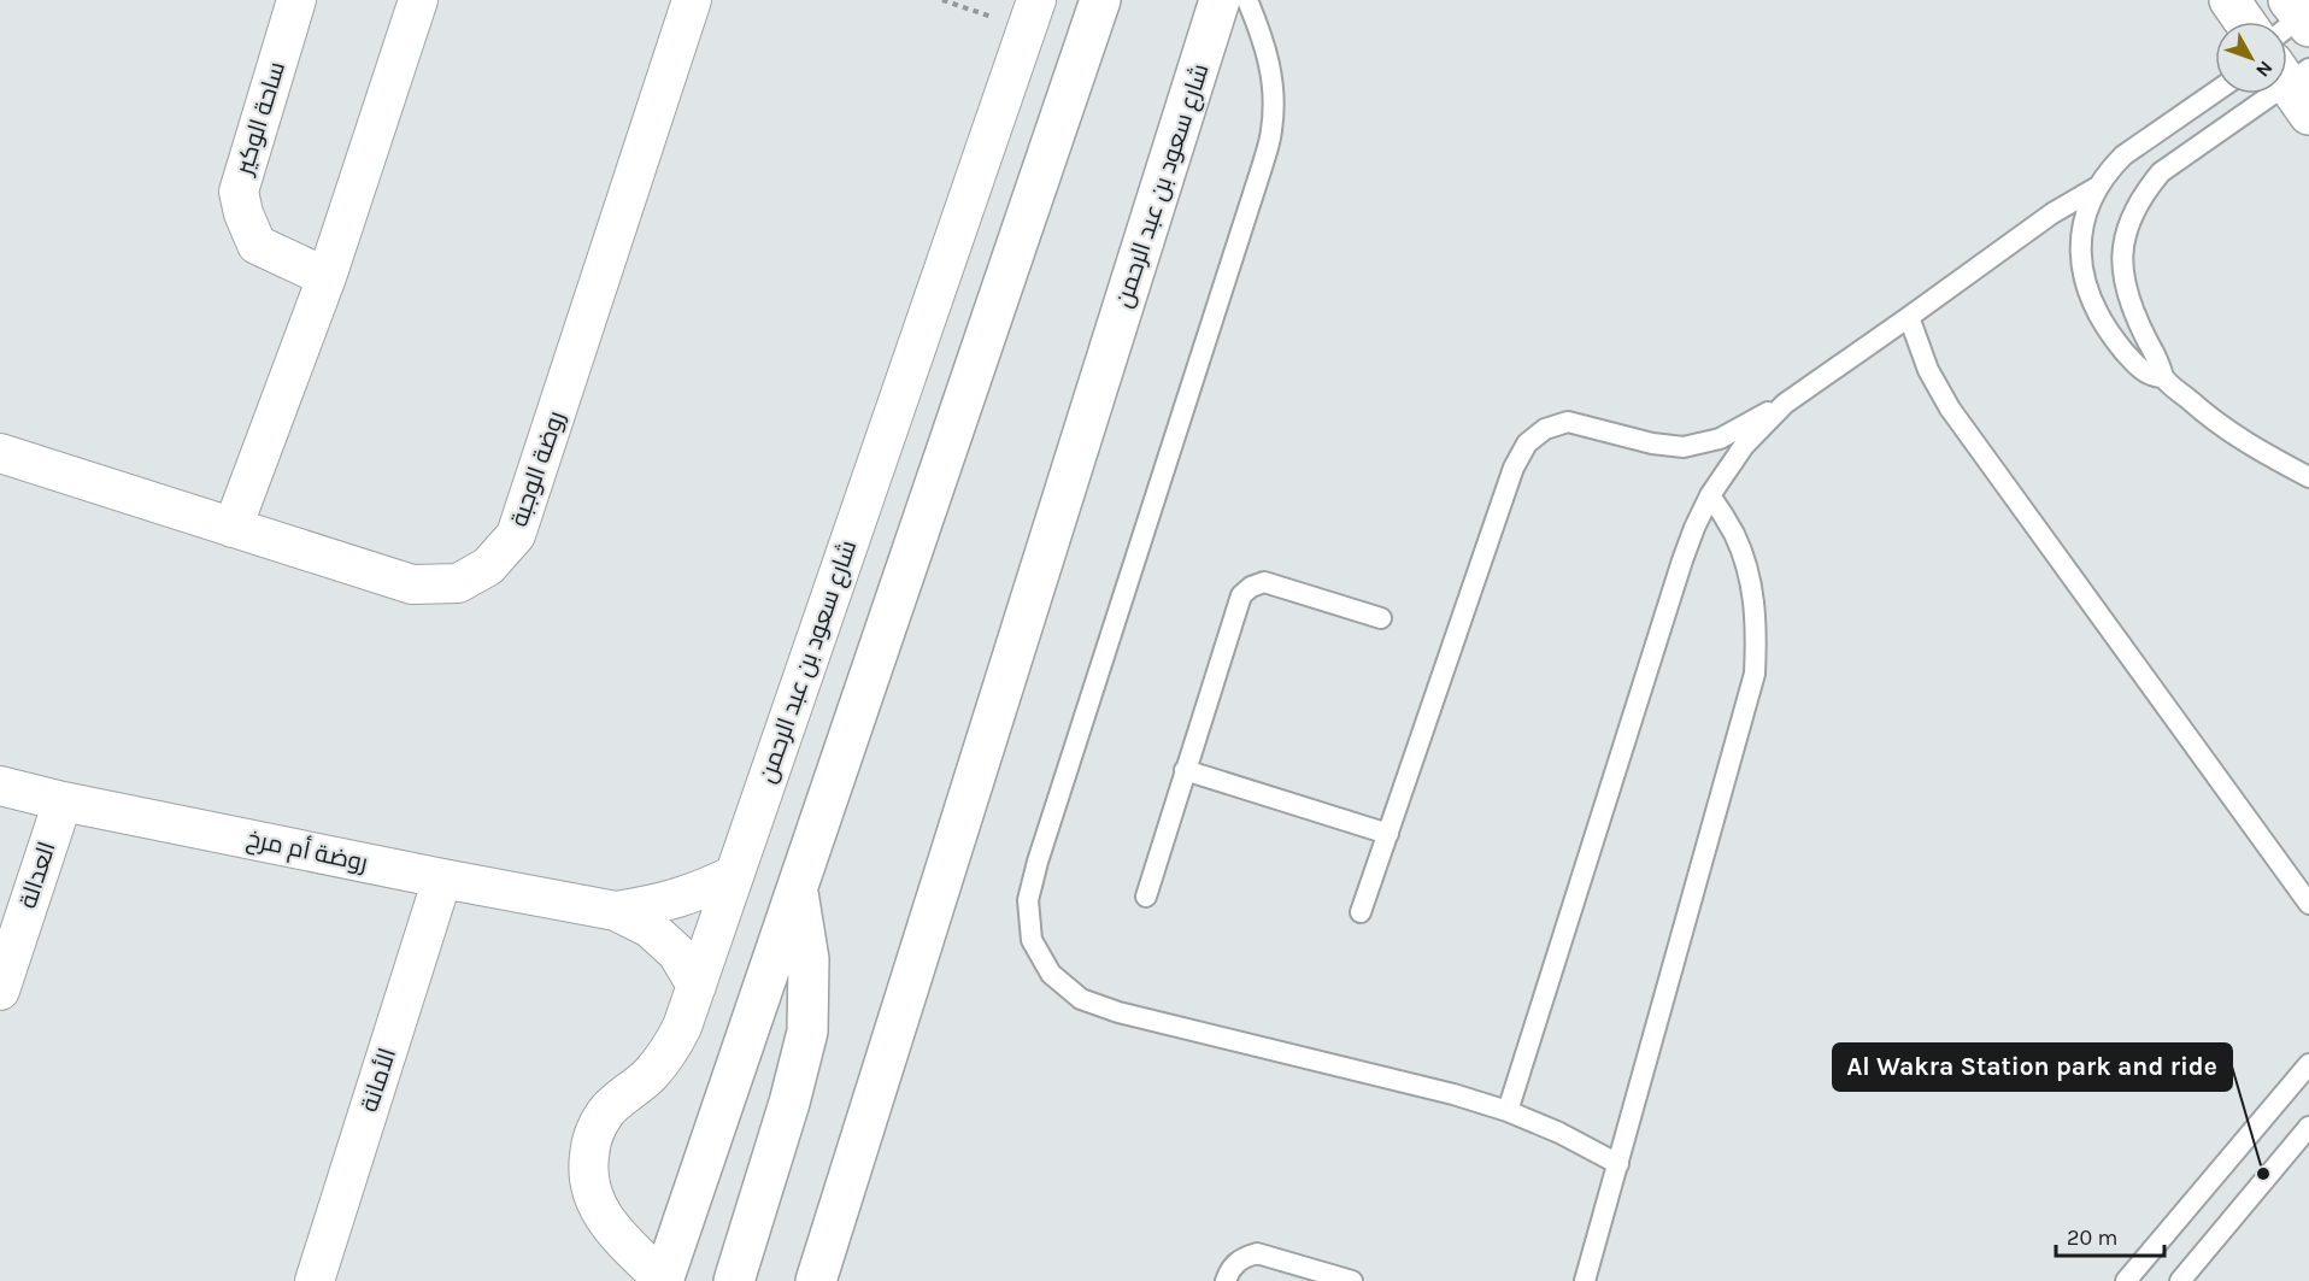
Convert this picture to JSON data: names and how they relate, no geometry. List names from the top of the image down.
{
  "streets": {
    "main road": ["شارع سعود بن عبد الرحمن"],
    "street": [
      "ساحة الوكير",
      "روضة الوجبة",
      "روضة أم مرخ",
      "العدالة",
      "الأمانة"
    ]
  },
  "crossings": [
    ["شارع سعود بن عبد الرحمن", "روضة أم مرخ"],
    ["روضة أم مرخ", "العدالة"],
    ["روضة أم مرخ", "الأمانة"]
  ],
  "places": ["Al Wakra Station park and ride"],
  "scale_bar": "20 m",
  "north": "bottom right"
}
